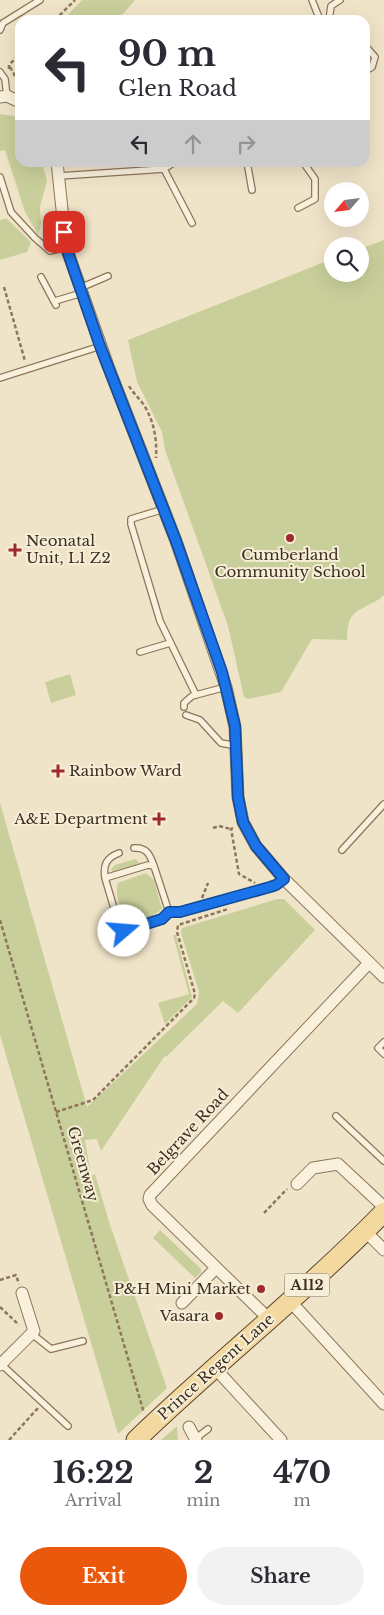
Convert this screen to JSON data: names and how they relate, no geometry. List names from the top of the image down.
{
  "streets": {
    "main road": ["A112", "Prince Regent Lane"],
    "street": ["Belgrave Road"],
    "path": ["Greenway"]
  },
  "crossings": [
    ["Belgrave Road", "Prince Regent Lane"]
  ],
  "places": {
    "other": ["Cumberland Community School", "P&H Mini Market", "Vasara"],
    "health": ["Neonatal Unit, L1 Z2", "Rainbow Ward", "A&E Department"]
  },
  "north": "bottom left",
  "page": {
    "turn": ["90 m", "Glen Road"],
    "eta": [
      "16:22",
      "Arrival",
      "2",
      "min",
      "470",
      "m"
    ],
    "buttons": ["Exit", "Share"]
  }
}
